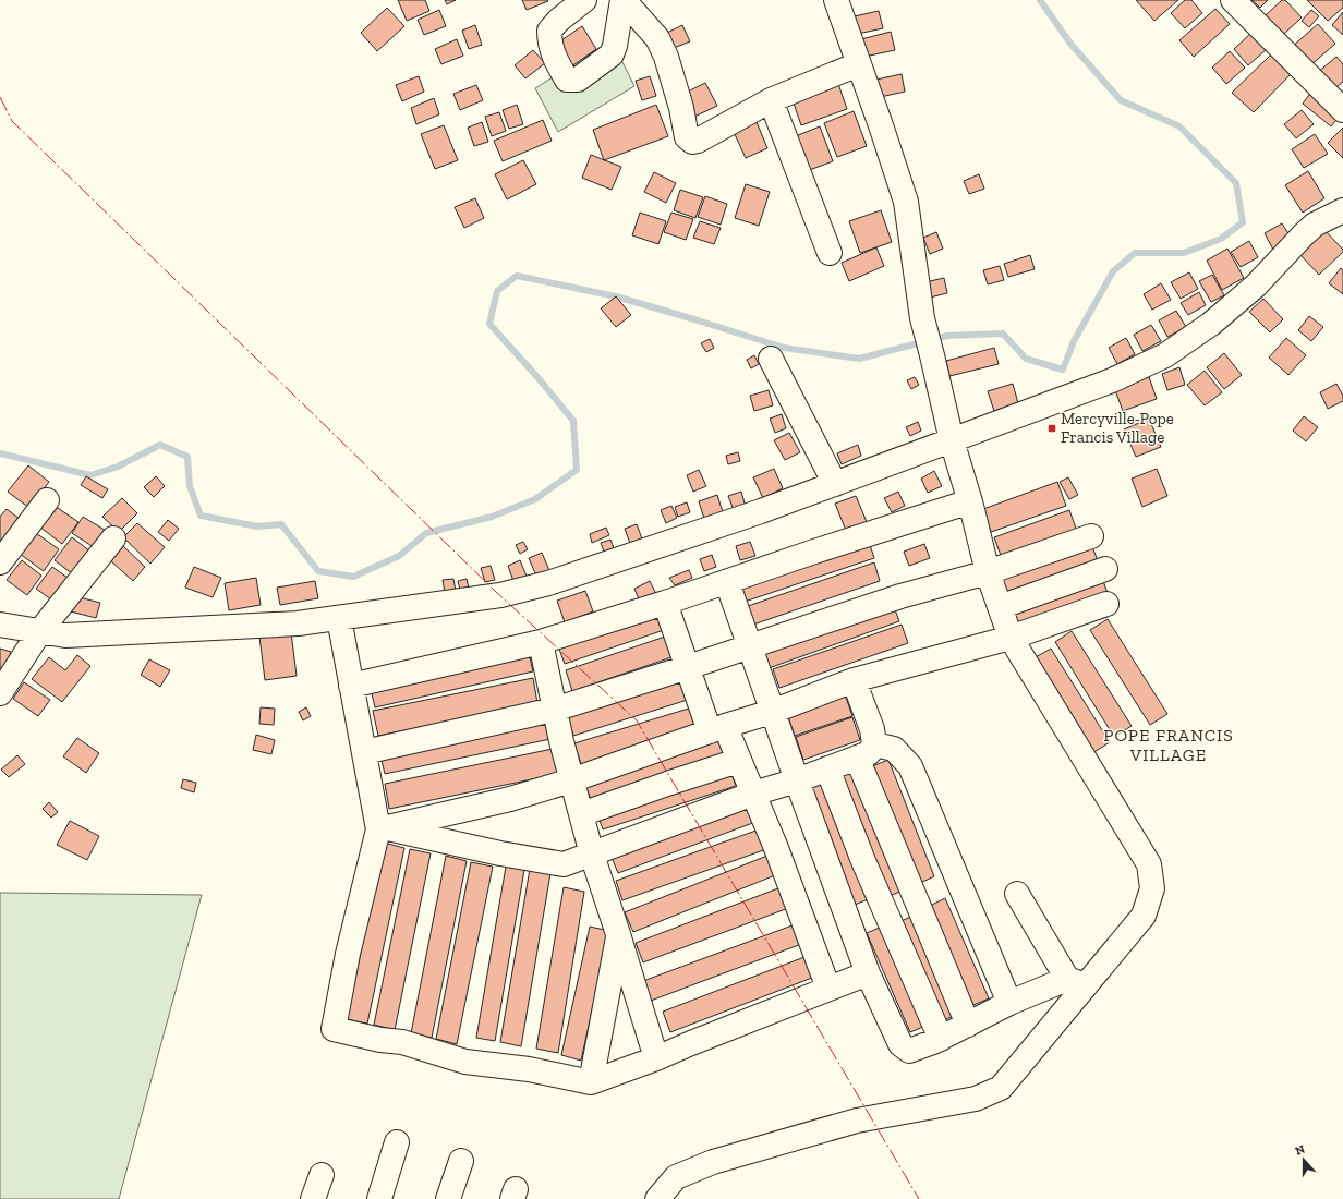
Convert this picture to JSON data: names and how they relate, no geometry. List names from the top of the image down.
{
  "districts": ["POPE FRANCIS VILLAGE"],
  "places": {
    "transit": ["Mercyville-Pope Francis Village"]
  },
  "north": "top"
}
